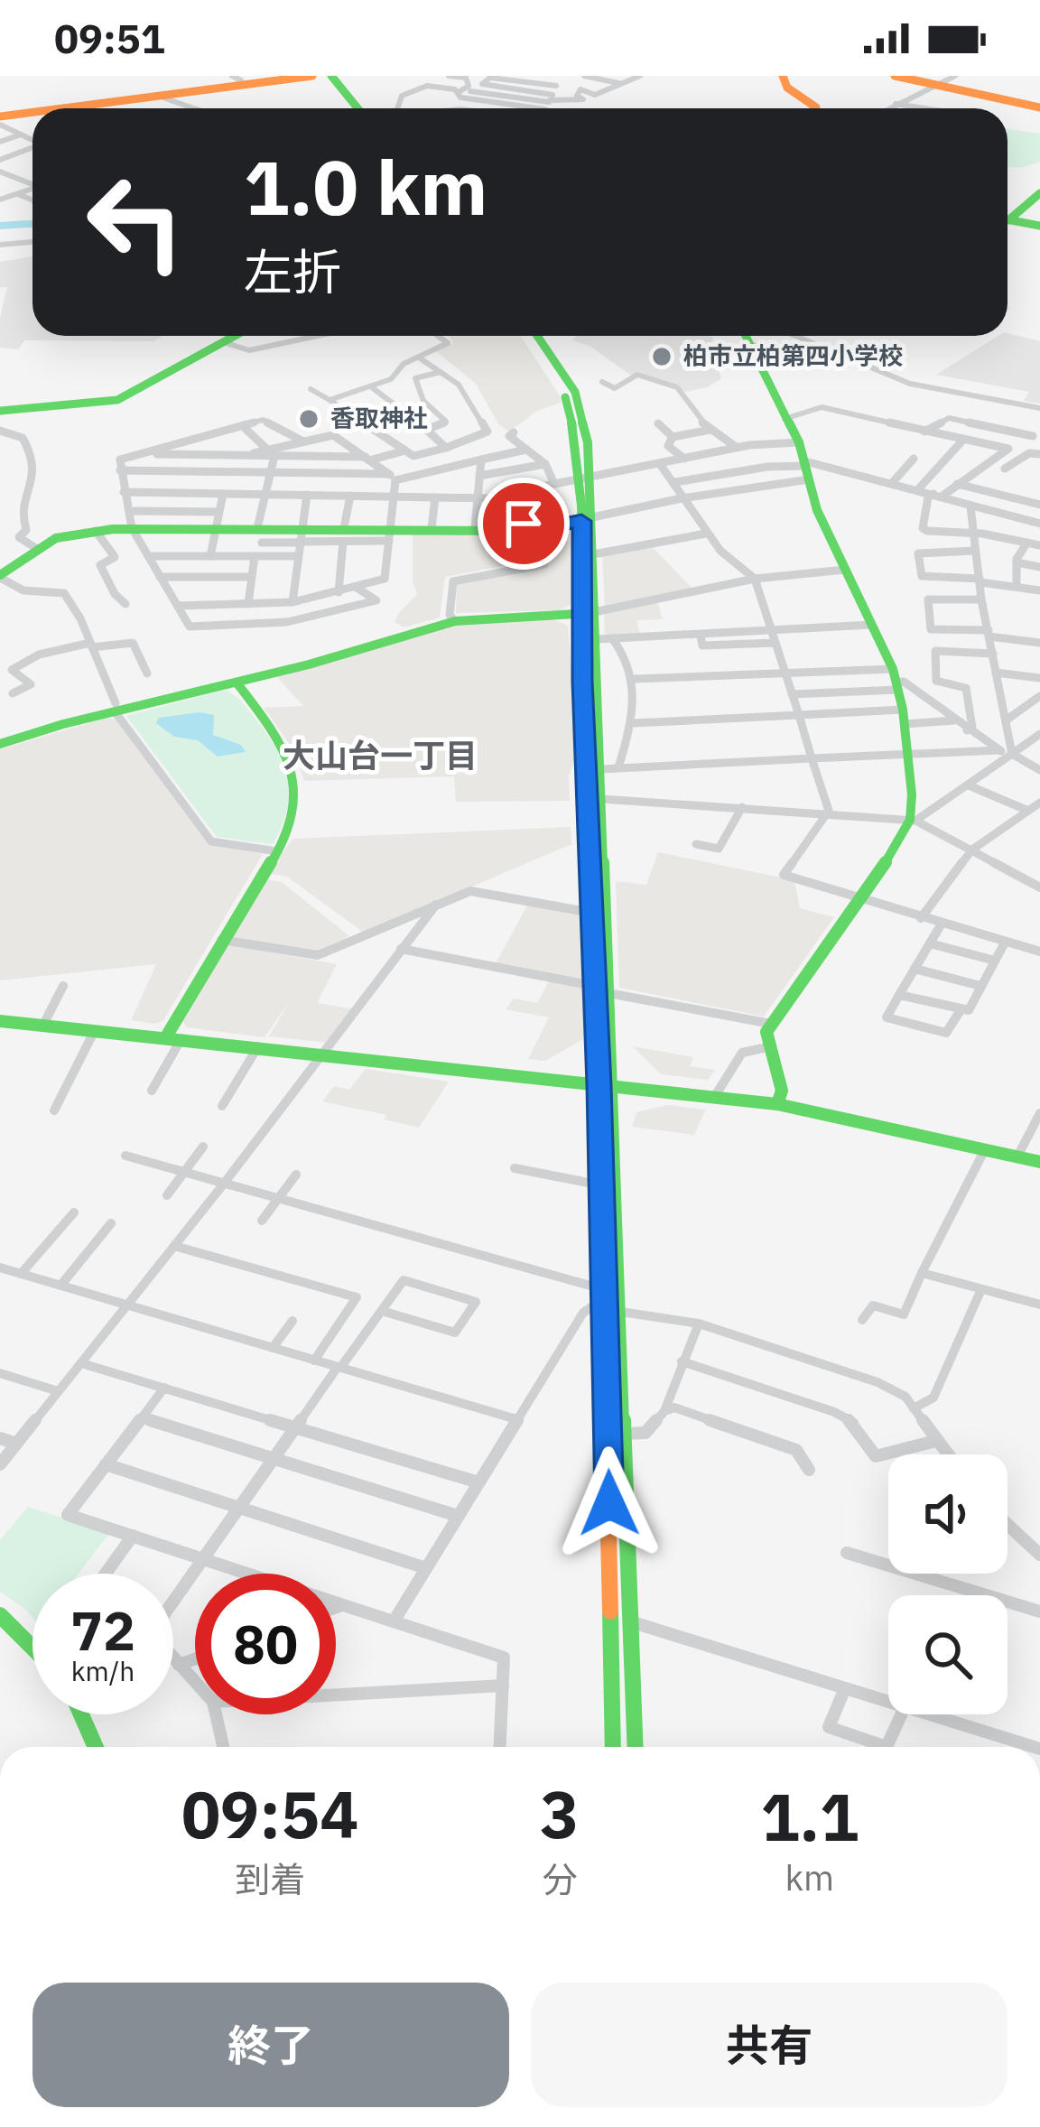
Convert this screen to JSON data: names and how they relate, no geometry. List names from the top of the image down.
{
  "districts": ["大山台一丁目"],
  "places": ["柏市立柏第四小学校", "香取神社"],
  "page": {
    "status": "09:51",
    "turn": ["1.0 km", "左折"],
    "speed": "72 km/h",
    "limit": "80",
    "eta": [
      "09:54",
      "到着",
      "3",
      "分",
      "1.1",
      "km"
    ],
    "buttons": ["終了", "共有"]
  }
}
